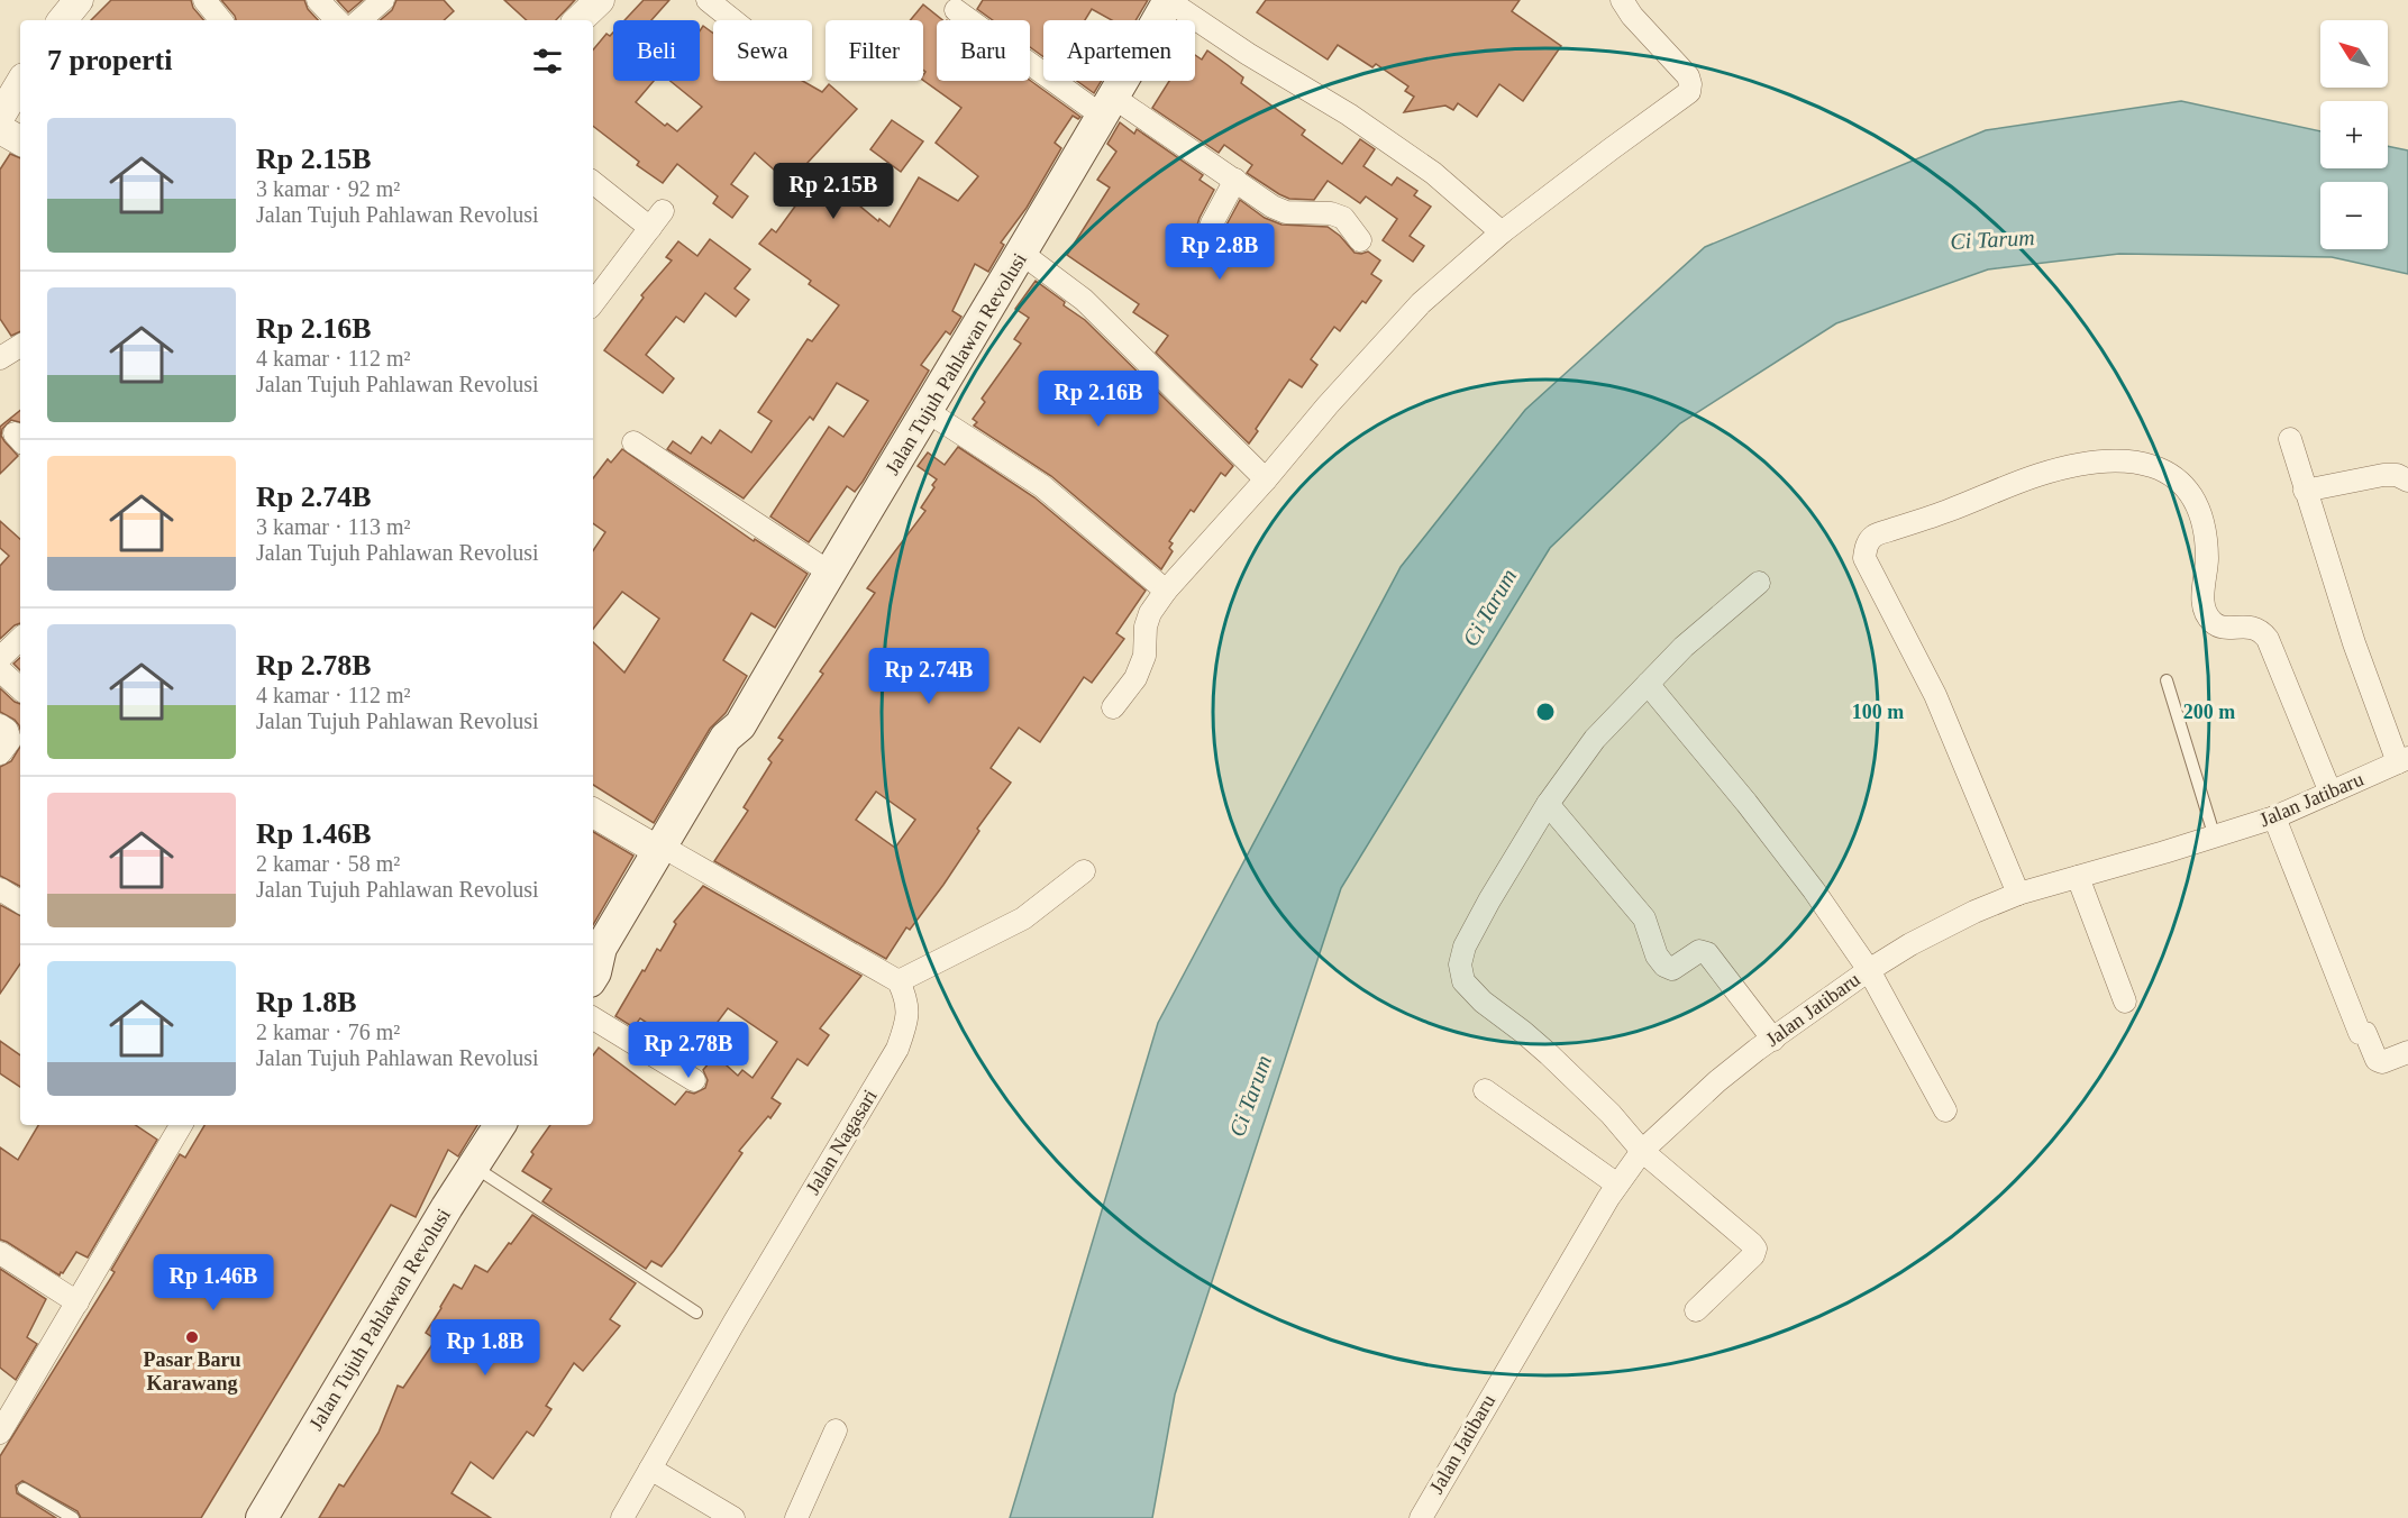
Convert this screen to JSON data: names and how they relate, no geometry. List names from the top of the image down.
{
  "streets": {
    "main road": ["Jalan Tujuh Pahlawan Revolusi"],
    "street": ["Jalan Jatibaru", "Jalan Nagasari"]
  },
  "water": ["Ci Tarum"],
  "places": ["Pasar Baru Karawang"],
  "north": "top left",
  "page": {
    "map_buttons": ["+", "−"],
    "chip": [
      "Beli",
      "Sewa",
      "Filter",
      "Baru",
      "Apartemen"
    ],
    "heading": "7 properti",
    "list": [
      {
        "name": "Rp 2.15B",
        "note": "3 kamar · 92 m² · Jalan Tujuh Pahlawan Revolusi"
      },
      {
        "name": "Rp 2.16B",
        "note": "4 kamar · 112 m² · Jalan Tujuh Pahlawan Revolusi"
      },
      {
        "name": "Rp 2.74B",
        "note": "3 kamar · 113 m² · Jalan Tujuh Pahlawan Revolusi"
      },
      {
        "name": "Rp 2.78B",
        "note": "4 kamar · 112 m² · Jalan Tujuh Pahlawan Revolusi"
      },
      {
        "name": "Rp 1.46B",
        "note": "2 kamar · 58 m² · Jalan Tujuh Pahlawan Revolusi"
      },
      {
        "name": "Rp 1.8B",
        "note": "2 kamar · 76 m² · Jalan Tujuh Pahlawan Revolusi"
      }
    ],
    "price": [
      "Rp 2.15B",
      "Rp 2.8B",
      "Rp 2.16B",
      "Rp 2.74B",
      "Rp 2.78B",
      "Rp 1.46B",
      "Rp 1.8B"
    ]
  },
  "rings": ["100 m", "200 m"]
}
